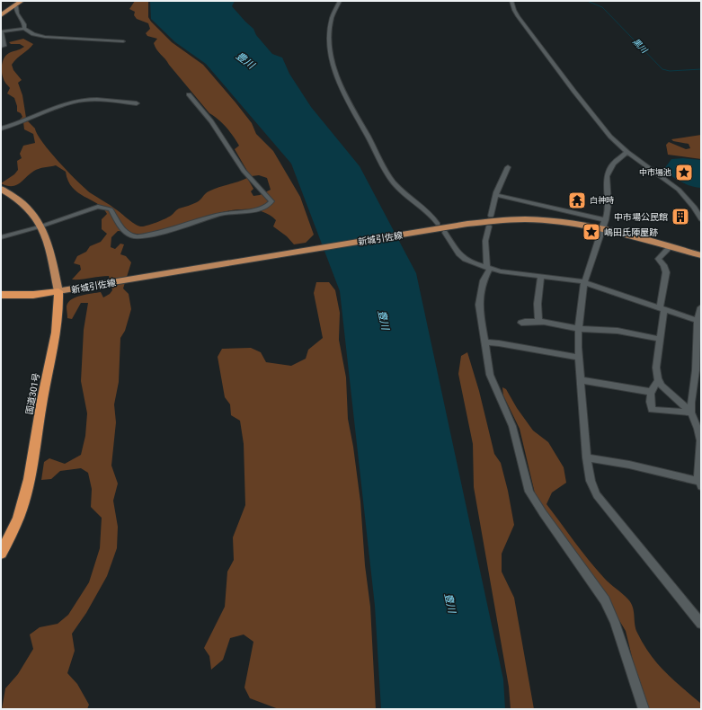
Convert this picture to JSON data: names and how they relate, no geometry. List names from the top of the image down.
{
  "streets": {
    "highway": ["国道301号"],
    "main road": ["新城引佐線"]
  },
  "crossings": [
    ["新城引佐線", "国道301号"]
  ],
  "water": ["黒川", "豊川"],
  "places": {
    "place": ["中市場池", "嶋田氏陣屋跡"],
    "temple": ["白神時"],
    "building": ["中市場公民館"]
  }
}
